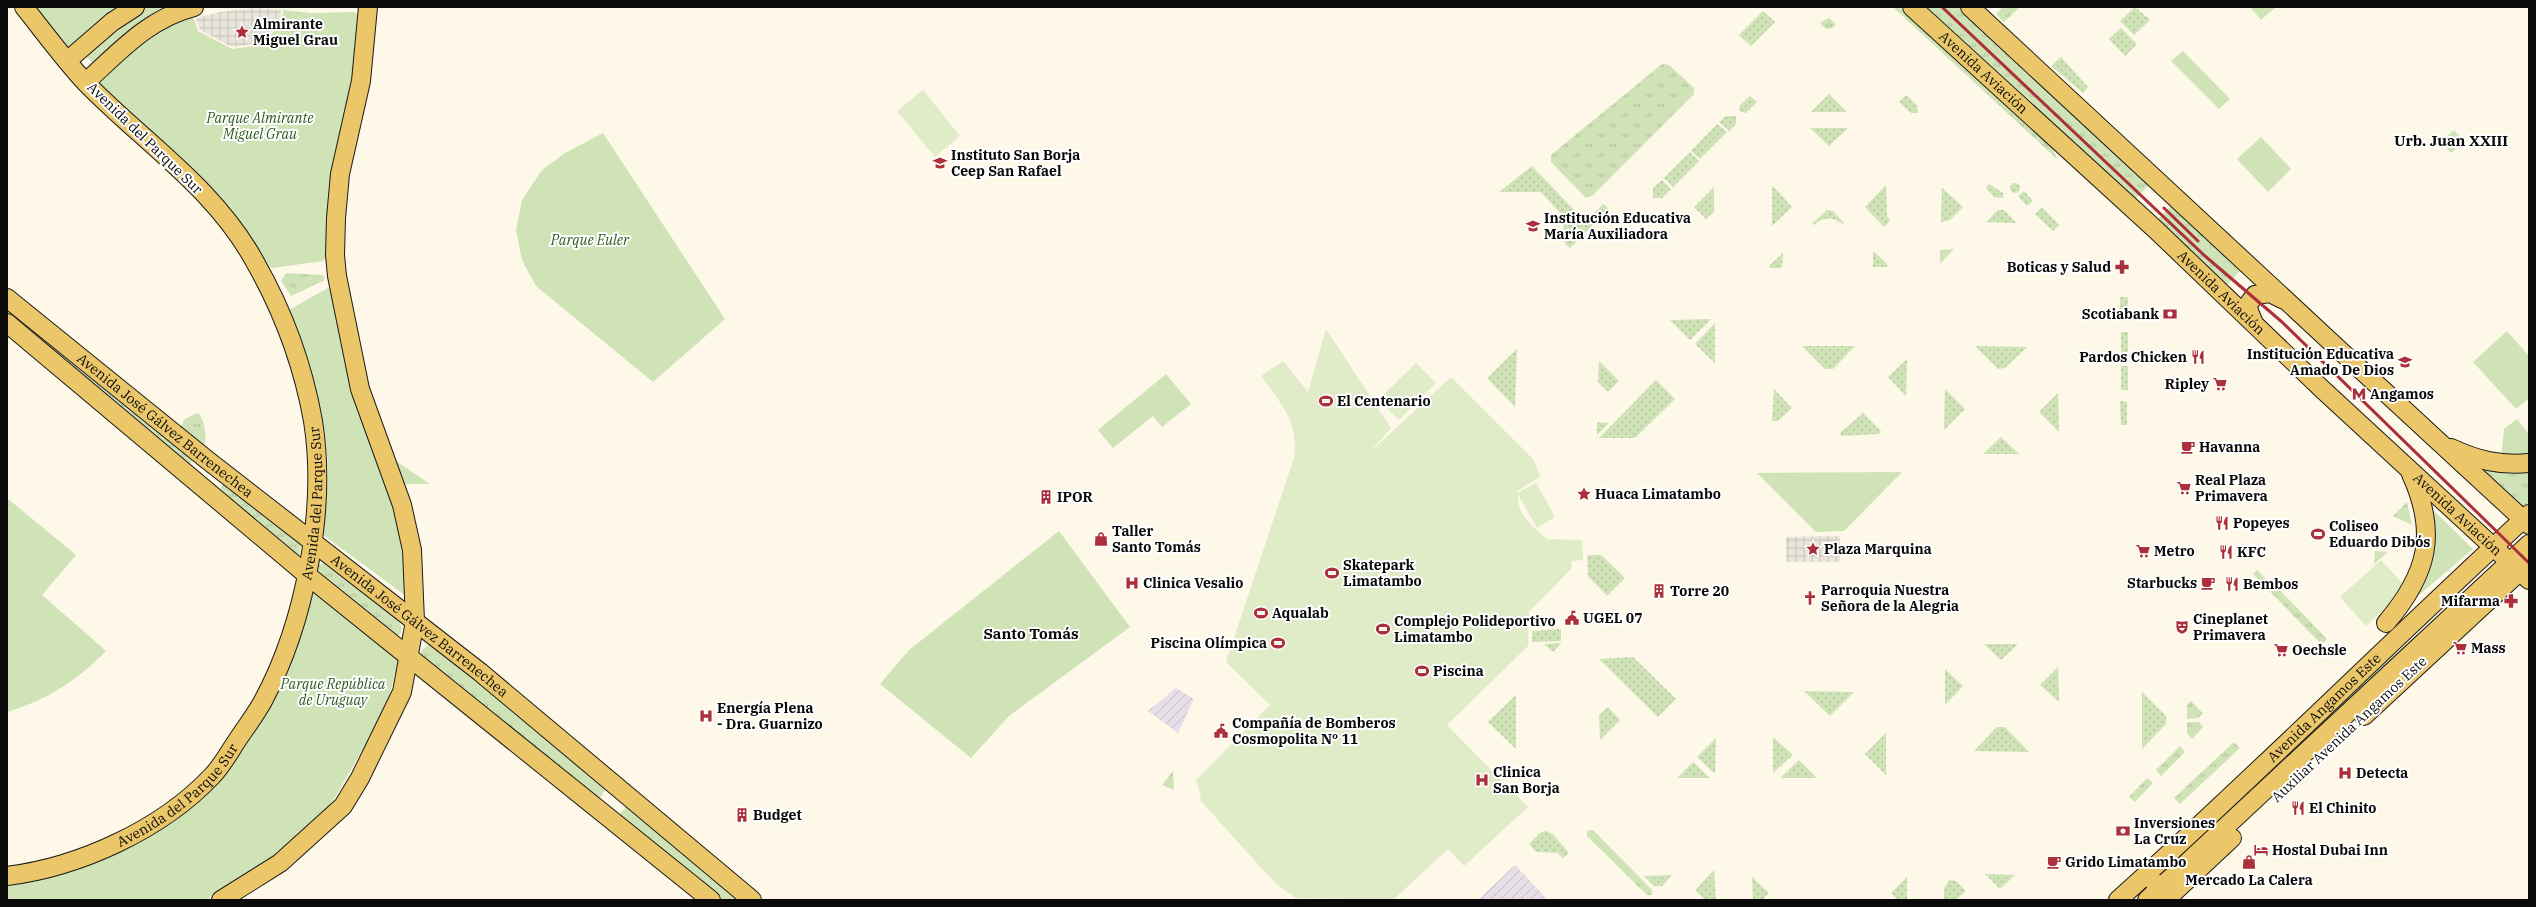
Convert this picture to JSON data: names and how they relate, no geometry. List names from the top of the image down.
{
  "streets": {
    "main road": [
      "Avenida Aviación",
      "Avenida del Parque Sur",
      "Avenida José Gálvez Barrenechea",
      "Avenida Angamos Este"
    ]
  },
  "crossings": [
    ["Avenida Aviación", "Avenida Angamos Este"],
    ["Avenida del Parque Sur", "Avenida José Gálvez Barrenechea"]
  ],
  "districts": ["Urb. Juan XXIII", "Santo Tomás"],
  "parks": ["Parque Almirante Miguel Grau", "Parque Euler", "Parque República de Uruguay"],
  "places": {
    "place": ["Almirante Miguel Grau", "Huaca Limatambo", "Plaza Marquina"],
    "school or university": ["Instituto San Borja Ceep San Rafael", "Institución Educativa María Auxiliadora", "Institución Educativa Amado De Dios"],
    "pharmacy": ["Boticas y Salud", "Mifarma"],
    "bank": ["Scotiabank", "Inversiones La Cruz"],
    "restaurant": [
      "Pardos Chicken",
      "Popeyes",
      "KFC",
      "Bembos",
      "El Chinito"
    ],
    "supermarket": [
      "Ripley",
      "Real Plaza Primavera",
      "Metro",
      "Mass",
      "Oechsle"
    ],
    "metro station": ["Angamos"],
    "sports": [
      "El Centenario",
      "Coliseo Eduardo Dibós",
      "Skatepark Limatambo",
      "Aqualab",
      "Complejo Polideportivo Limatambo",
      "Piscina Olímpica",
      "Piscina"
    ],
    "cafe": ["Havanna", "Starbucks", "Grido Limatambo"],
    "building": ["IPOR", "Torre 20", "Budget"],
    "shop": ["Taller Santo Tomás", "Mercado La Calera"],
    "hospital": [
      "Clinica Vesalio",
      "Energía Plena - Dra. Guarnizo",
      "Detecta",
      "Clinica San Borja"
    ],
    "church": ["Parroquia Nuestra Señora de la Alegria"],
    "public building": ["UGEL 07", "Compañía de Bomberos Cosmopolita Nº 11"],
    "theatre": ["Cineplanet Primavera"],
    "hotel": ["Hostal Dubai Inn"]
  }
}
